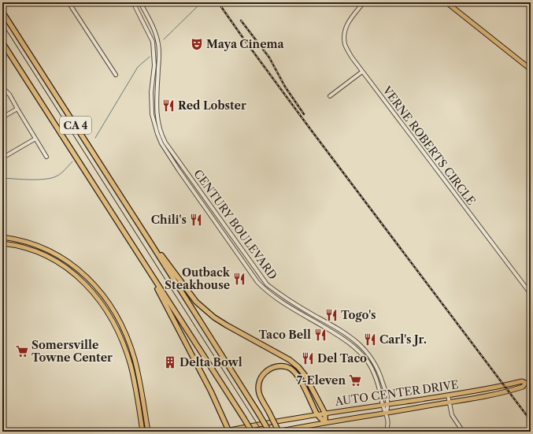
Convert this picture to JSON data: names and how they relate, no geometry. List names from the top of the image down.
{
  "streets": {
    "highway": ["CA 4"],
    "main road": ["AUTO CENTER DRIVE"],
    "street": ["VERNE ROBERTS CIRCLE", "CENTURY BOULEVARD"]
  },
  "crossings": [
    ["CENTURY BOULEVARD", "AUTO CENTER DRIVE"]
  ],
  "places": {
    "theatre": ["Maya Cinema"],
    "restaurant": [
      "Red Lobster",
      "Chili's",
      "Outback Steakhouse",
      "Togo's",
      "Taco Bell",
      "Carl's Jr.",
      "Del Taco"
    ],
    "supermarket": ["Somersville Towne Center", "7-Eleven"],
    "building": ["Delta Bowl"]
  }
}
